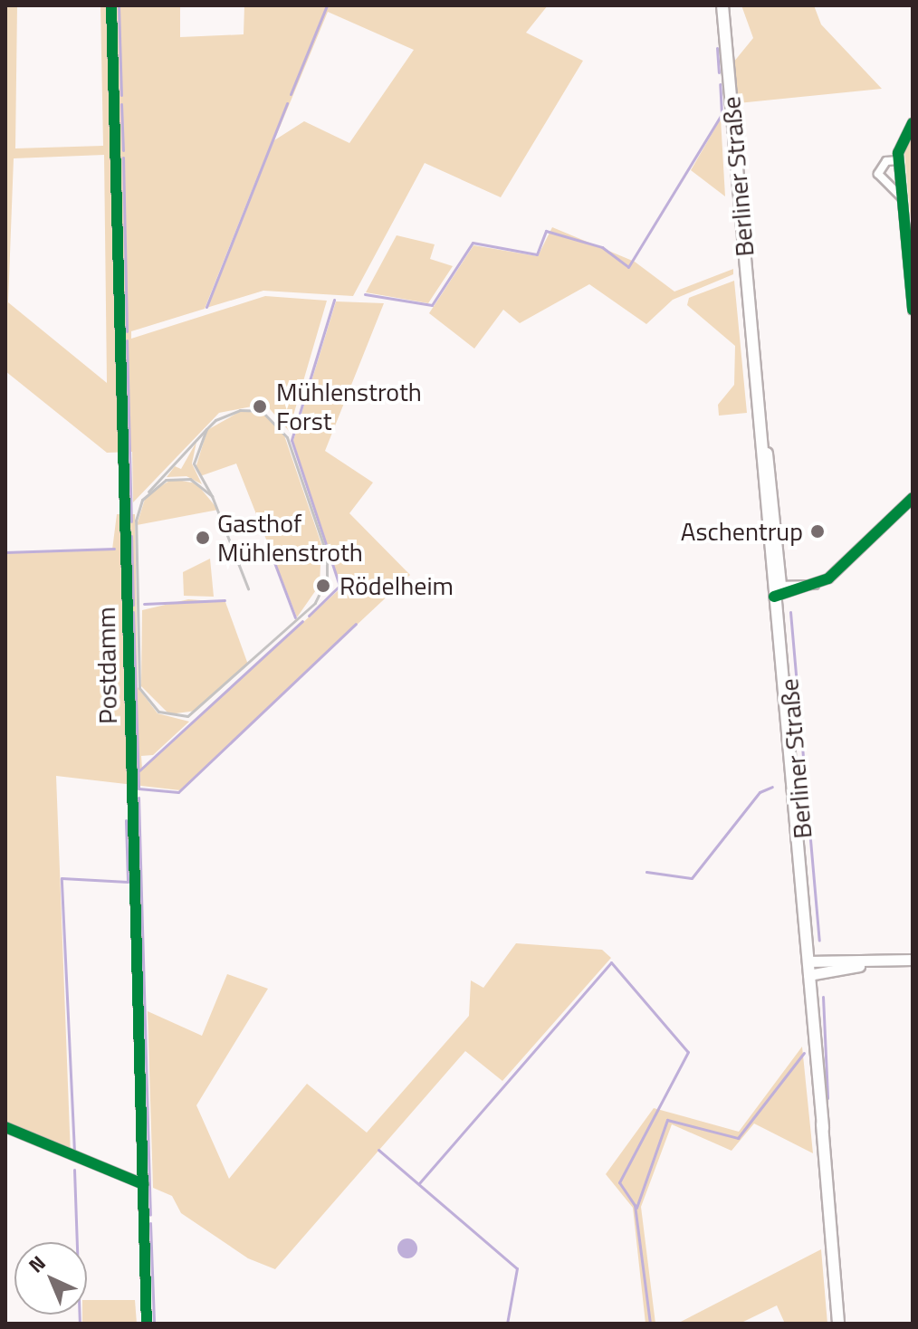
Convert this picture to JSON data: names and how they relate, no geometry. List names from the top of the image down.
{
  "streets": {
    "main road": ["Berliner Straße"],
    "street": ["Postdamm"]
  },
  "places": [
    "Mühlenstroth Forst",
    "Aschentrup",
    "Gasthof Mühlenstroth",
    "Rödelheim"
  ],
  "north": "top left"
}
